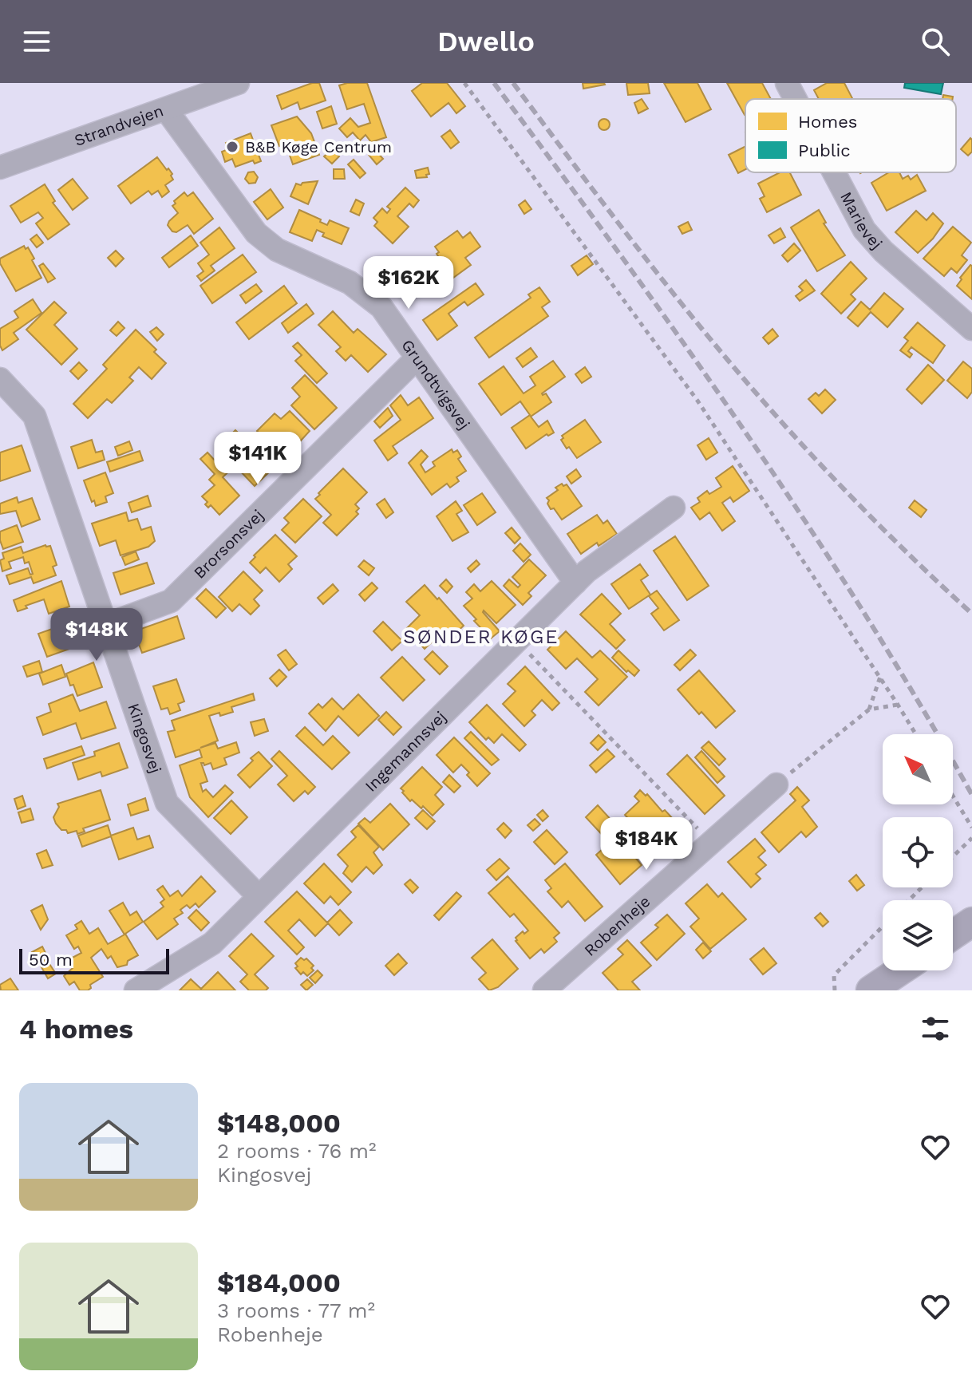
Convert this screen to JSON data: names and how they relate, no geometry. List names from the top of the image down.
{
  "streets": {
    "street": [
      "Strandvejen",
      "Marievej",
      "Grundtvigsvej",
      "Brorsonsvej",
      "Kingosvej",
      "Ingemannsvej",
      "Robenheje"
    ]
  },
  "crossings": [
    ["Strandvejen", "Grundtvigsvej"],
    ["Grundtvigsvej", "Brorsonsvej"],
    ["Grundtvigsvej", "Ingemannsvej"],
    ["Brorsonsvej", "Kingosvej"],
    ["Kingosvej", "Ingemannsvej"]
  ],
  "districts": ["SØNDER KØGE"],
  "places": ["B&B Køge Centrum"],
  "legend": ["Homes", "Public"],
  "scale_bar": "50 m",
  "north": "top left",
  "page": {
    "header": "Dwello",
    "price": [
      "$162K",
      "$141K",
      "$148K",
      "$184K"
    ],
    "scale": "50 m",
    "heading": "4 homes",
    "list": [
      {
        "name": "$148,000",
        "note": "2 rooms · 76 m² · Kingosvej"
      },
      {
        "name": "$184,000",
        "note": "3 rooms · 77 m² · Robenheje"
      }
    ]
  }
}
